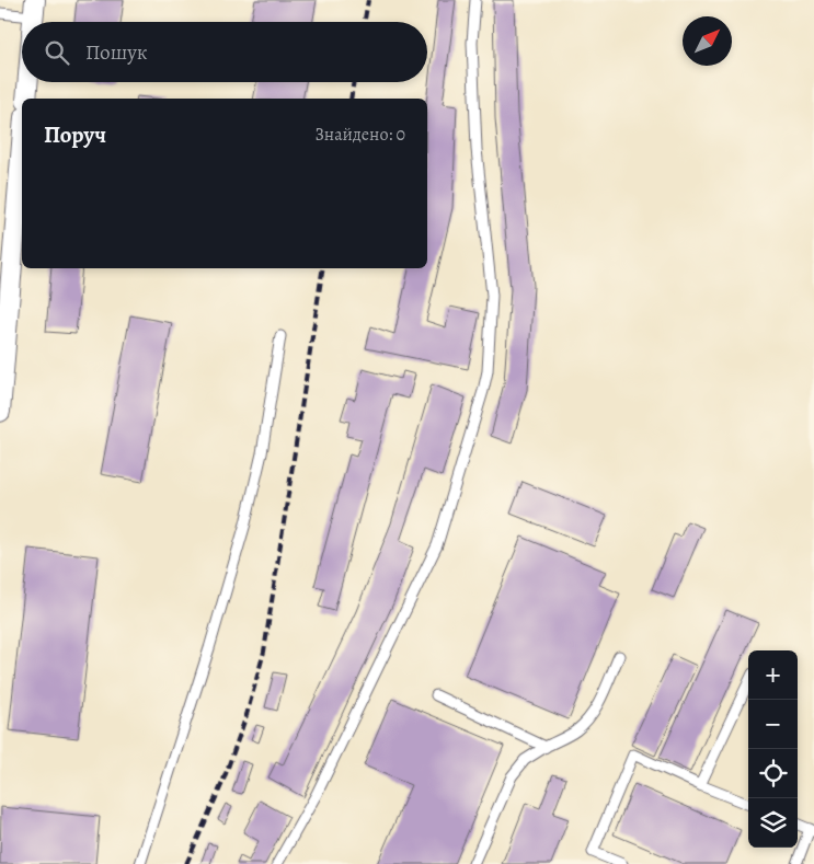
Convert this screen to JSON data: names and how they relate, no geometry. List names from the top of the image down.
{
  "north": "top right",
  "page": {
    "search": "Пошук",
    "heading": ["Поруч", "Знайдено: 0"],
    "map_buttons": ["+", "−"]
  }
}
